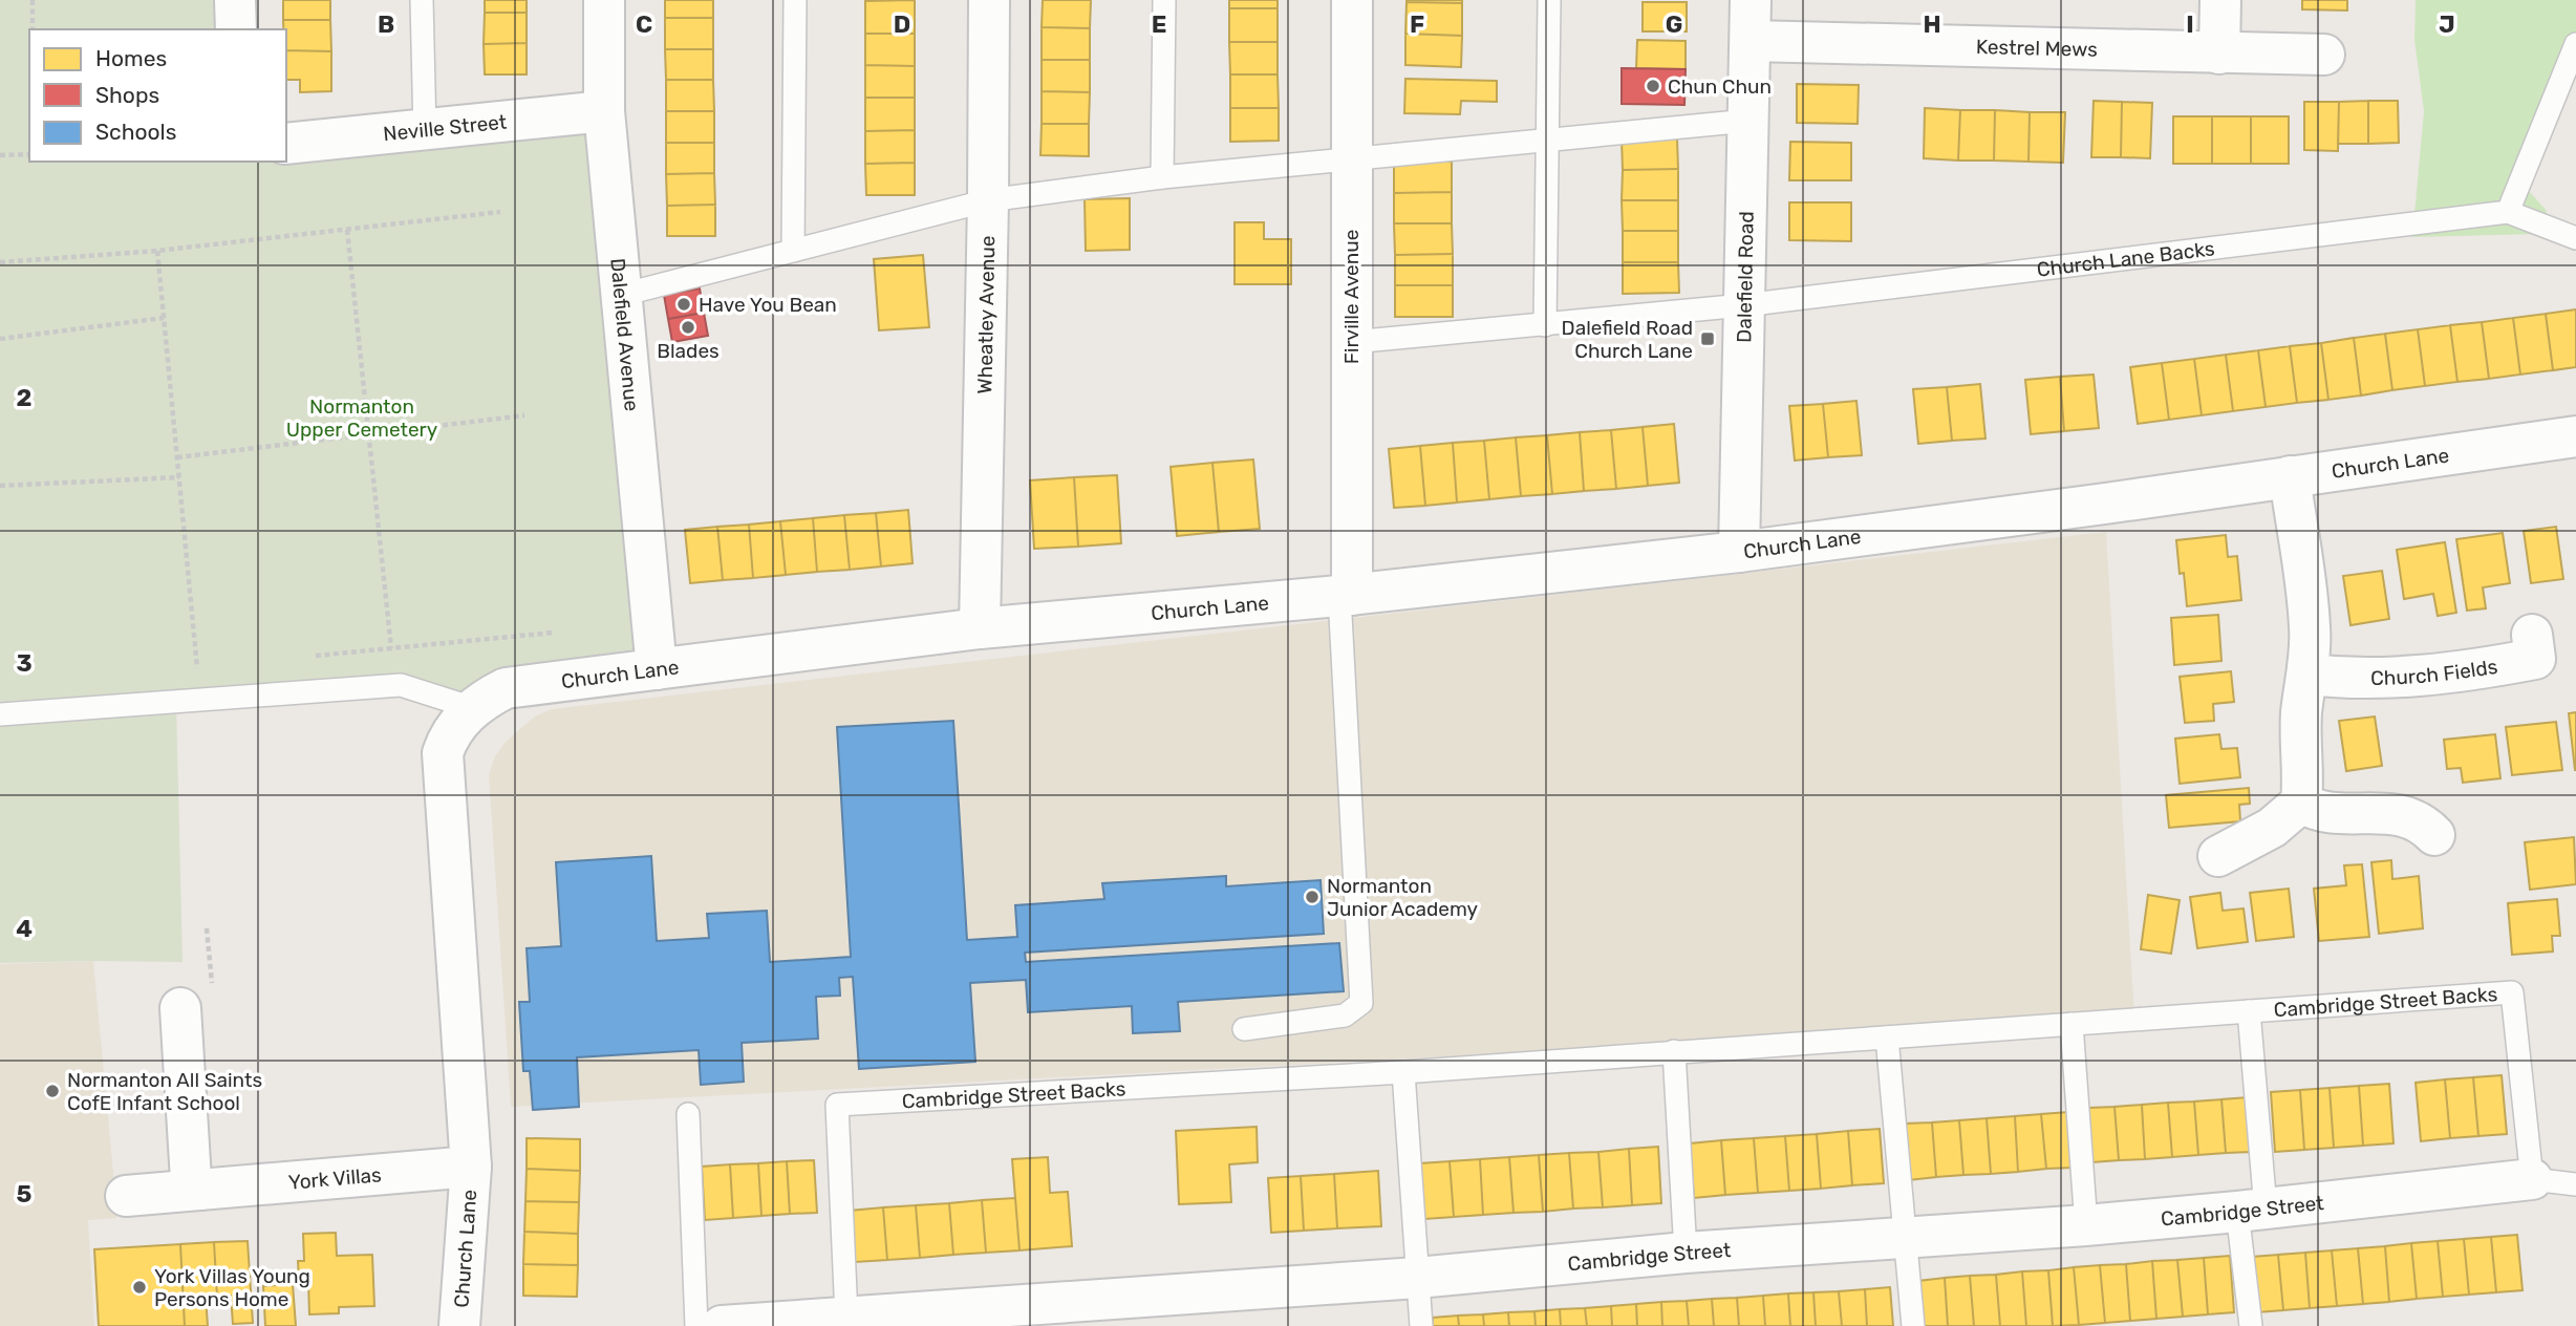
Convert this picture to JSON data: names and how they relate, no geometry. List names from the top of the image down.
{
  "streets": {
    "street": [
      "Kestrel Mews",
      "Neville Street",
      "Dalefield Road",
      "Firville Avenue",
      "Wheatley Avenue",
      "Dalefield Avenue",
      "Church Lane",
      "Church Fields",
      "York Villas",
      "Cambridge Street"
    ],
    "lane": ["Church Lane Backs", "Cambridge Street Backs"]
  },
  "crossings": [
    ["Kestrel Mews", "Dalefield Road"],
    ["Neville Street", "Dalefield Avenue"],
    ["Church Lane Backs", "Dalefield Road"],
    ["Church Lane Backs", "Firville Avenue"],
    ["Dalefield Road", "Church Lane"],
    ["Firville Avenue", "Church Lane"],
    ["Wheatley Avenue", "Church Lane"],
    ["Dalefield Avenue", "Church Lane"],
    ["Church Lane", "York Villas"],
    ["Cambridge Street Backs", "Cambridge Street"]
  ],
  "parks": ["Normanton Upper Cemetery"],
  "places": {
    "other": [
      "Chun Chun",
      "Have You Bean",
      "Blades",
      "Normanton Junior Academy",
      "Normanton All Saints CofE Infant School",
      "York Villas Young Persons Home"
    ],
    "transit": ["Dalefield Road Church Lane"]
  },
  "legend": ["Homes", "Shops", "Schools"],
  "grid": {
    "columns": [
      "B",
      "C",
      "D",
      "E",
      "F",
      "G",
      "H",
      "I",
      "J"
    ],
    "rows": [
      "2",
      "3",
      "4",
      "5"
    ]
  }
}
